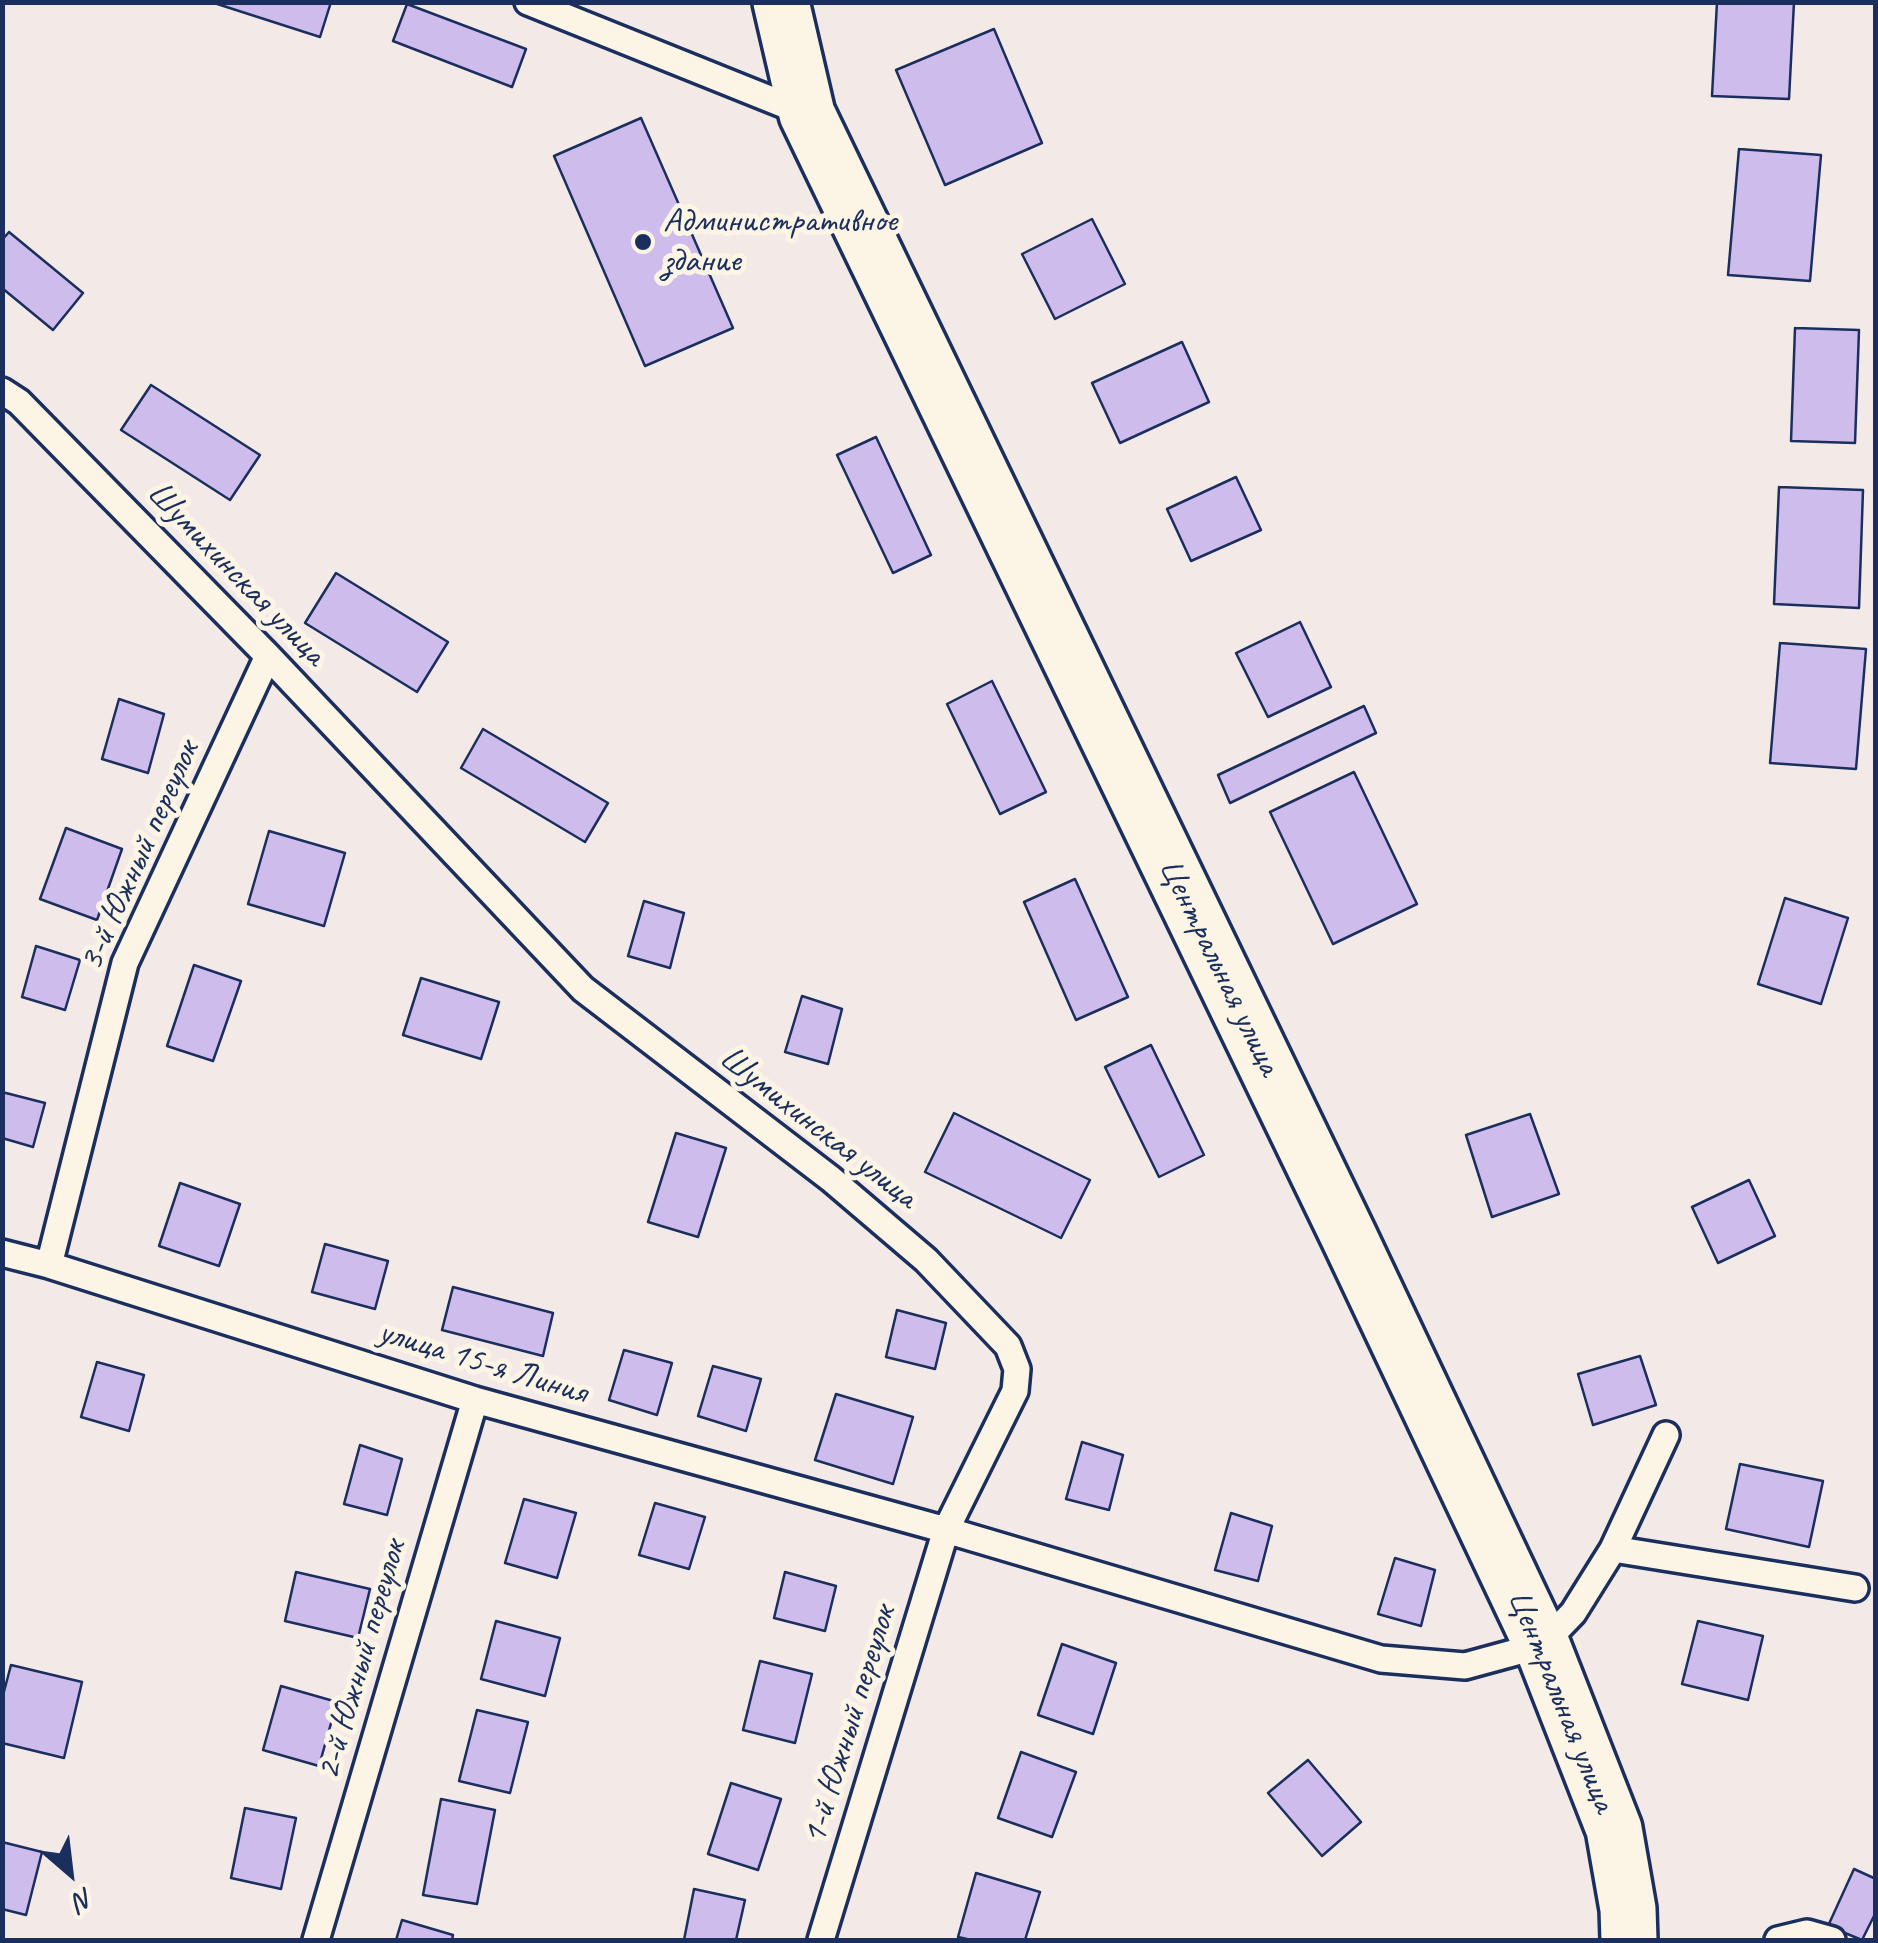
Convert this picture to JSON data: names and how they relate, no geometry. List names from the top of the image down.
{
  "streets": {
    "street": ["Центральная улица"],
    "lane": [
      "Шумихинская улица",
      "3-й Южный переулок",
      "улица 15-я Линия",
      "2-й Южный переулок",
      "1-й Южный переулок"
    ]
  },
  "crossings": [
    ["Шумихинская улица", "3-й Южный переулок"],
    ["Шумихинская улица", "улица 15-я Линия"],
    ["Шумихинская улица", "1-й Южный переулок"],
    ["3-й Южный переулок", "улица 15-я Линия"],
    ["улица 15-я Линия", "2-й Южный переулок"],
    ["улица 15-я Линия", "1-й Южный переулок"]
  ],
  "places": ["Административное здание"],
  "north": "bottom right"
}
